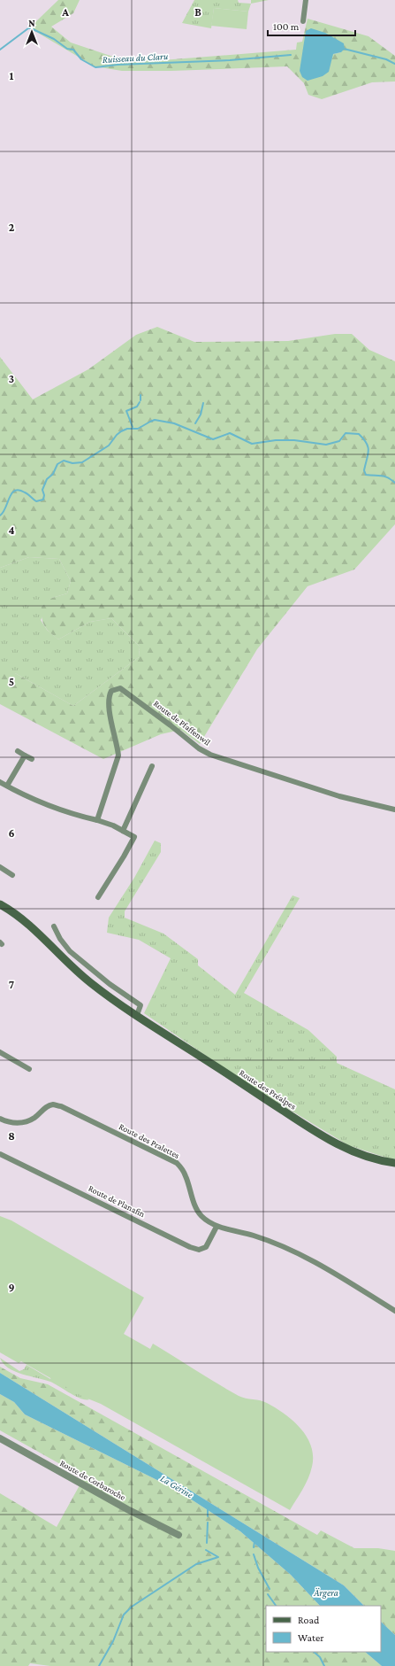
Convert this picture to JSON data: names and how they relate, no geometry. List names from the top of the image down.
{
  "streets": {
    "main road": ["Route des Préalpes"],
    "street": [
      "Route de Pfaffenwil",
      "Route des Pralettes",
      "Route de Planafin",
      "Route de Corbaroche"
    ]
  },
  "crossings": [
    ["Route des Pralettes", "Route de Planafin"]
  ],
  "water": ["Ruisseau du Claru", "La Gérine", "Ärgera"],
  "legend": ["Road", "Water"],
  "scale_bar": "100 m",
  "north": "top",
  "grid": {
    "columns": ["A", "B"],
    "rows": [
      "1",
      "2",
      "3",
      "4",
      "5",
      "6",
      "7",
      "8",
      "9"
    ]
  }
}
